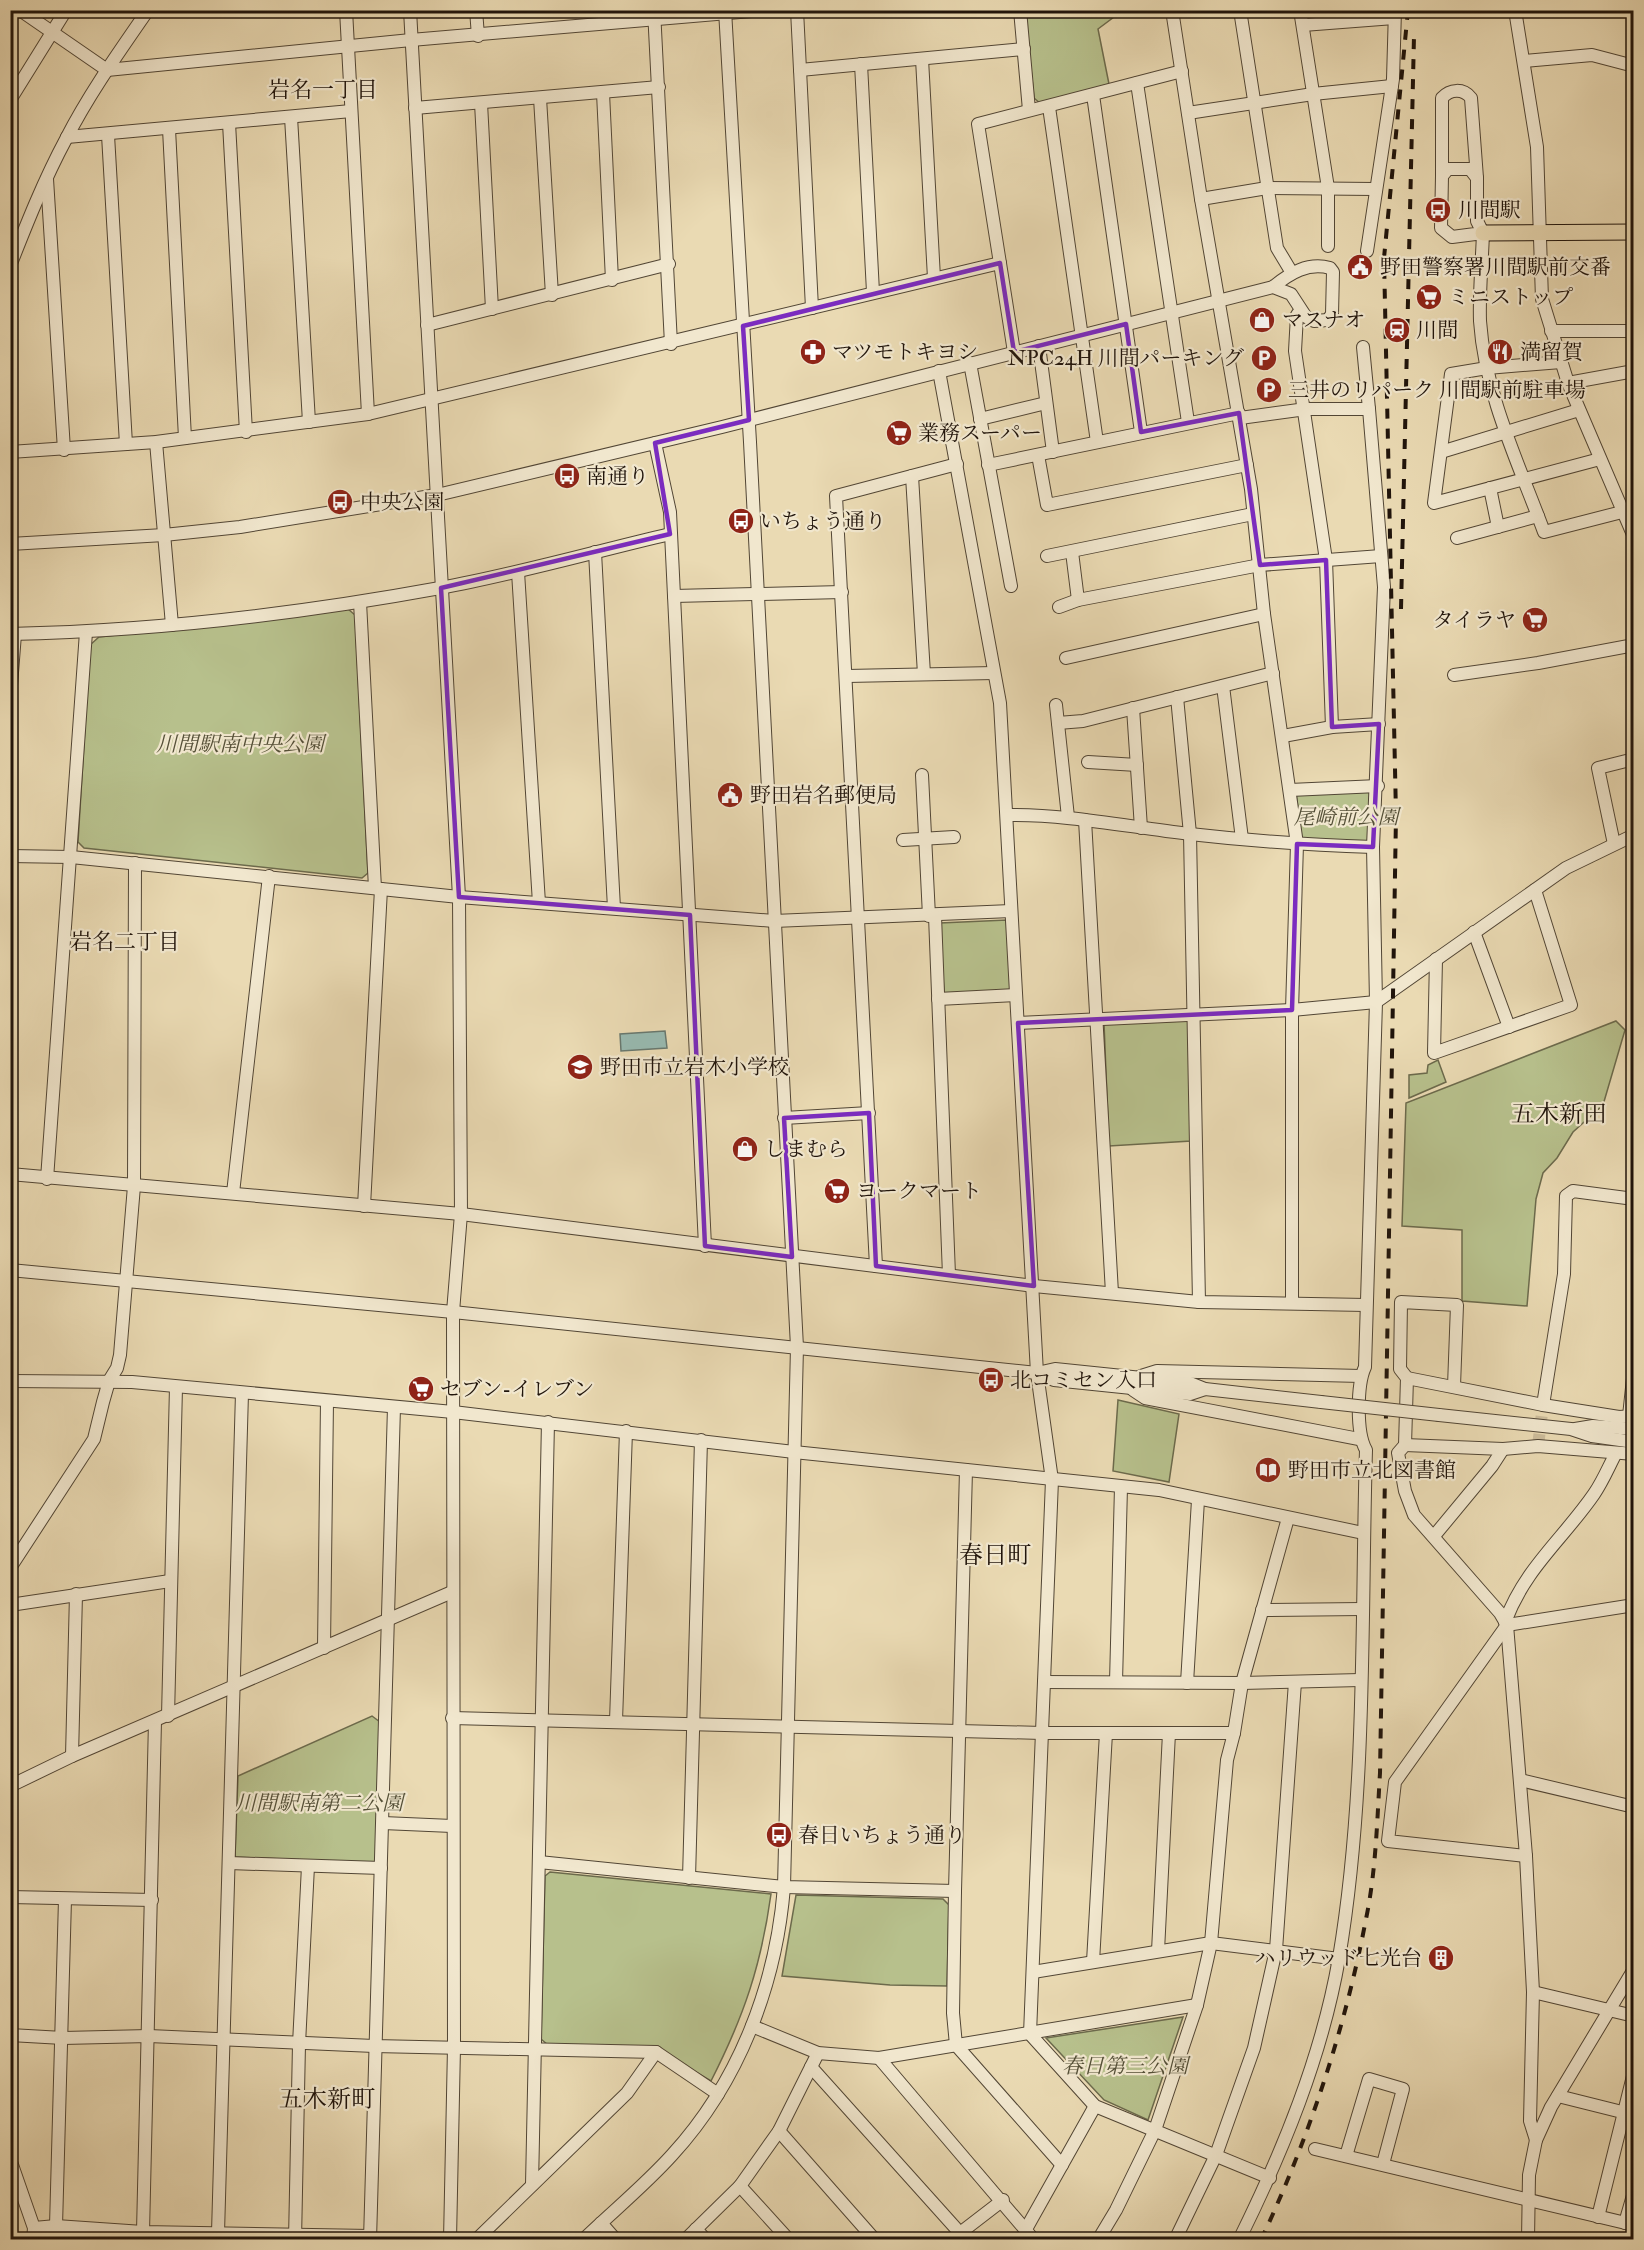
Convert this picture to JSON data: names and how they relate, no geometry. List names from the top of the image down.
{
  "districts": [
    "岩名一丁目",
    "岩名二丁目",
    "五木新田",
    "春日町",
    "五木新町"
  ],
  "parks": [
    "川間駅南中央公園",
    "尾崎前公園",
    "川間駅南第二公園",
    "春日第三公園"
  ],
  "places": {
    "bus stop": [
      "川間駅",
      "南通り",
      "中央公園",
      "いちょう通り",
      "北コミセン入口",
      "春日いちょう通り"
    ],
    "public building": ["野田警察署川間駅前交番", "野田岩名郵便局"],
    "supermarket": [
      "ミニストップ",
      "業務スーパー",
      "タイラヤ",
      "ヨークマート",
      "セブン-イレブン"
    ],
    "shop": ["マスナオ", "しまむら"],
    "station": ["川間"],
    "pharmacy": ["マツモトキヨシ"],
    "restaurant": ["満留賀"],
    "parking": ["NPC24H 川間パーキング", "三井のリパーク 川間駅前駐車場"],
    "school or university": ["野田市立岩木小学校"],
    "library": ["野田市立北図書館"],
    "building": ["ハリウッド七光台"]
  }
}
